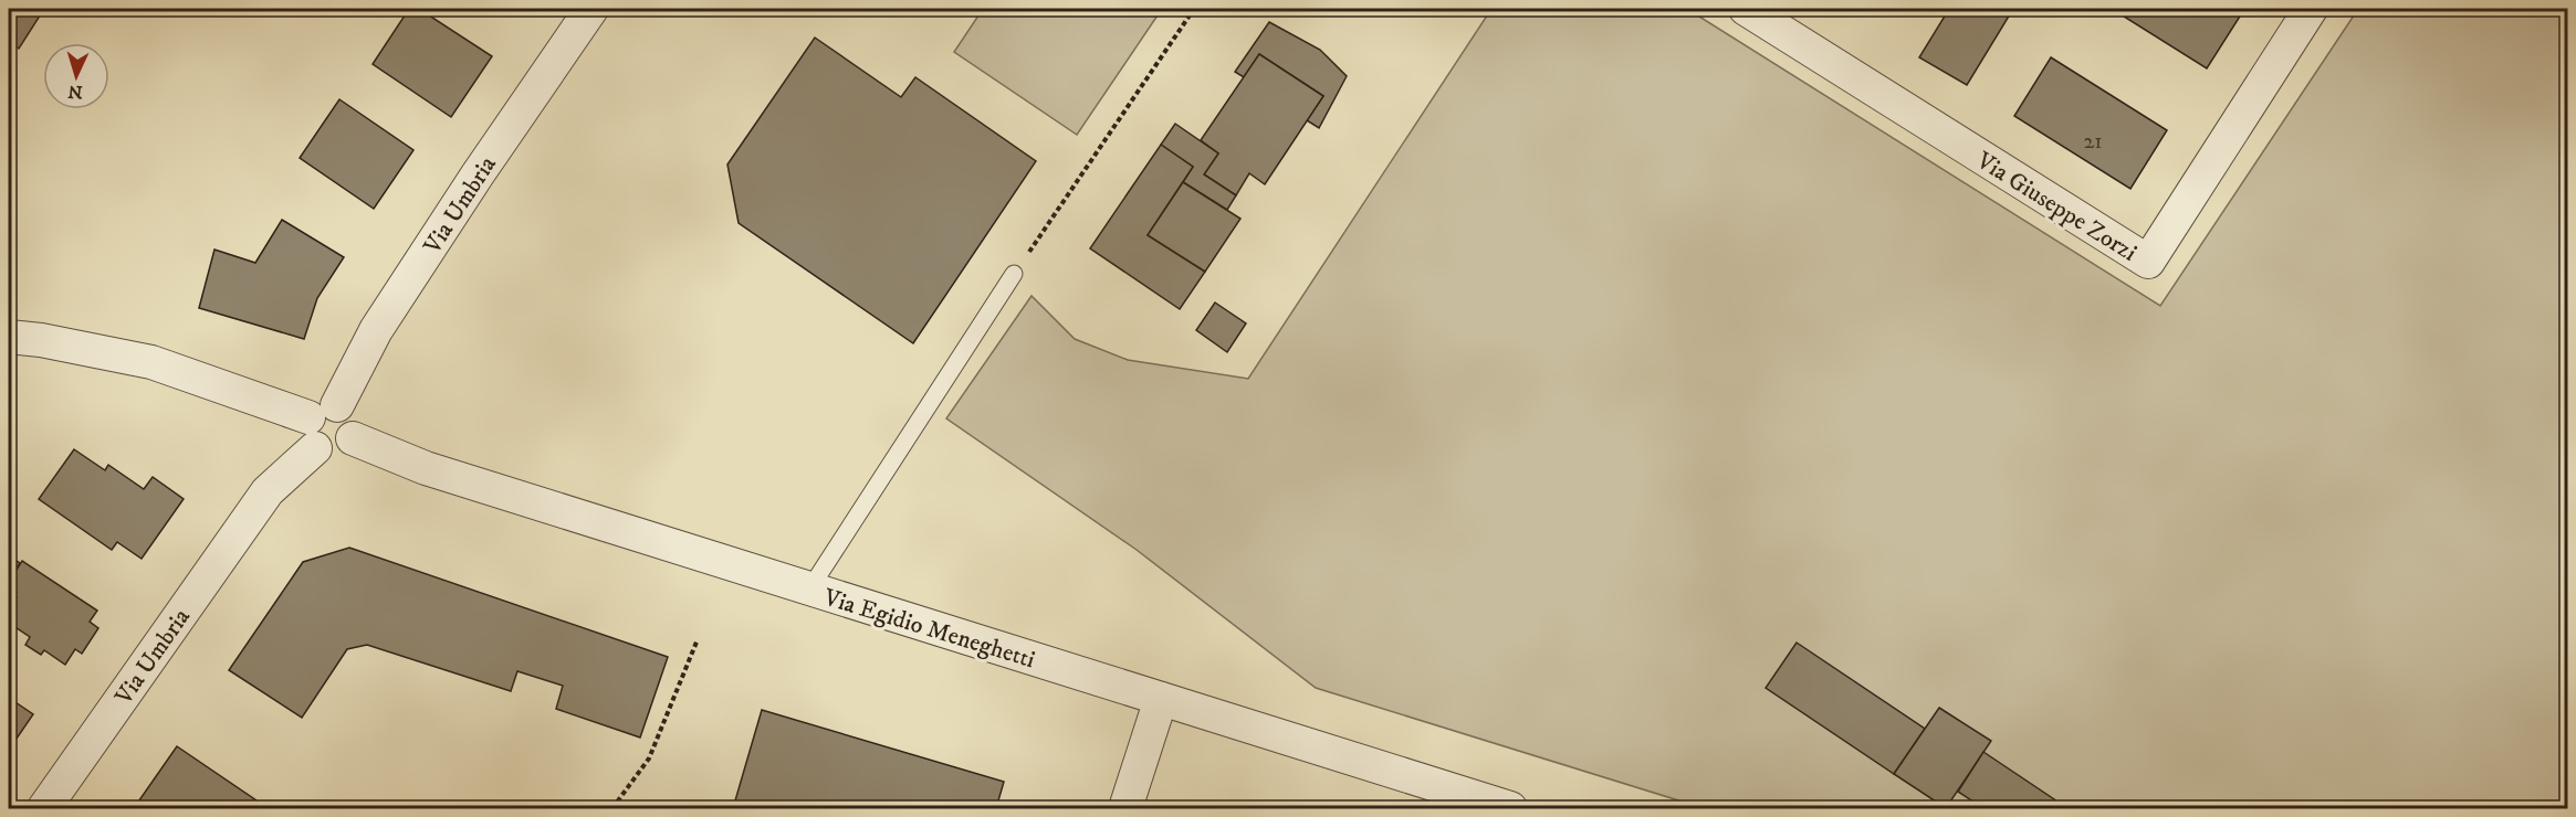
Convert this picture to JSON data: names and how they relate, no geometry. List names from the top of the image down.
{
  "streets": {
    "street": ["Via Umbria", "Via Giuseppe Zorzi", "Via Egidio Meneghetti"]
  },
  "crossings": [
    ["Via Umbria", "Via Egidio Meneghetti"]
  ],
  "house_numbers": ["21"],
  "north": "bottom"
}
